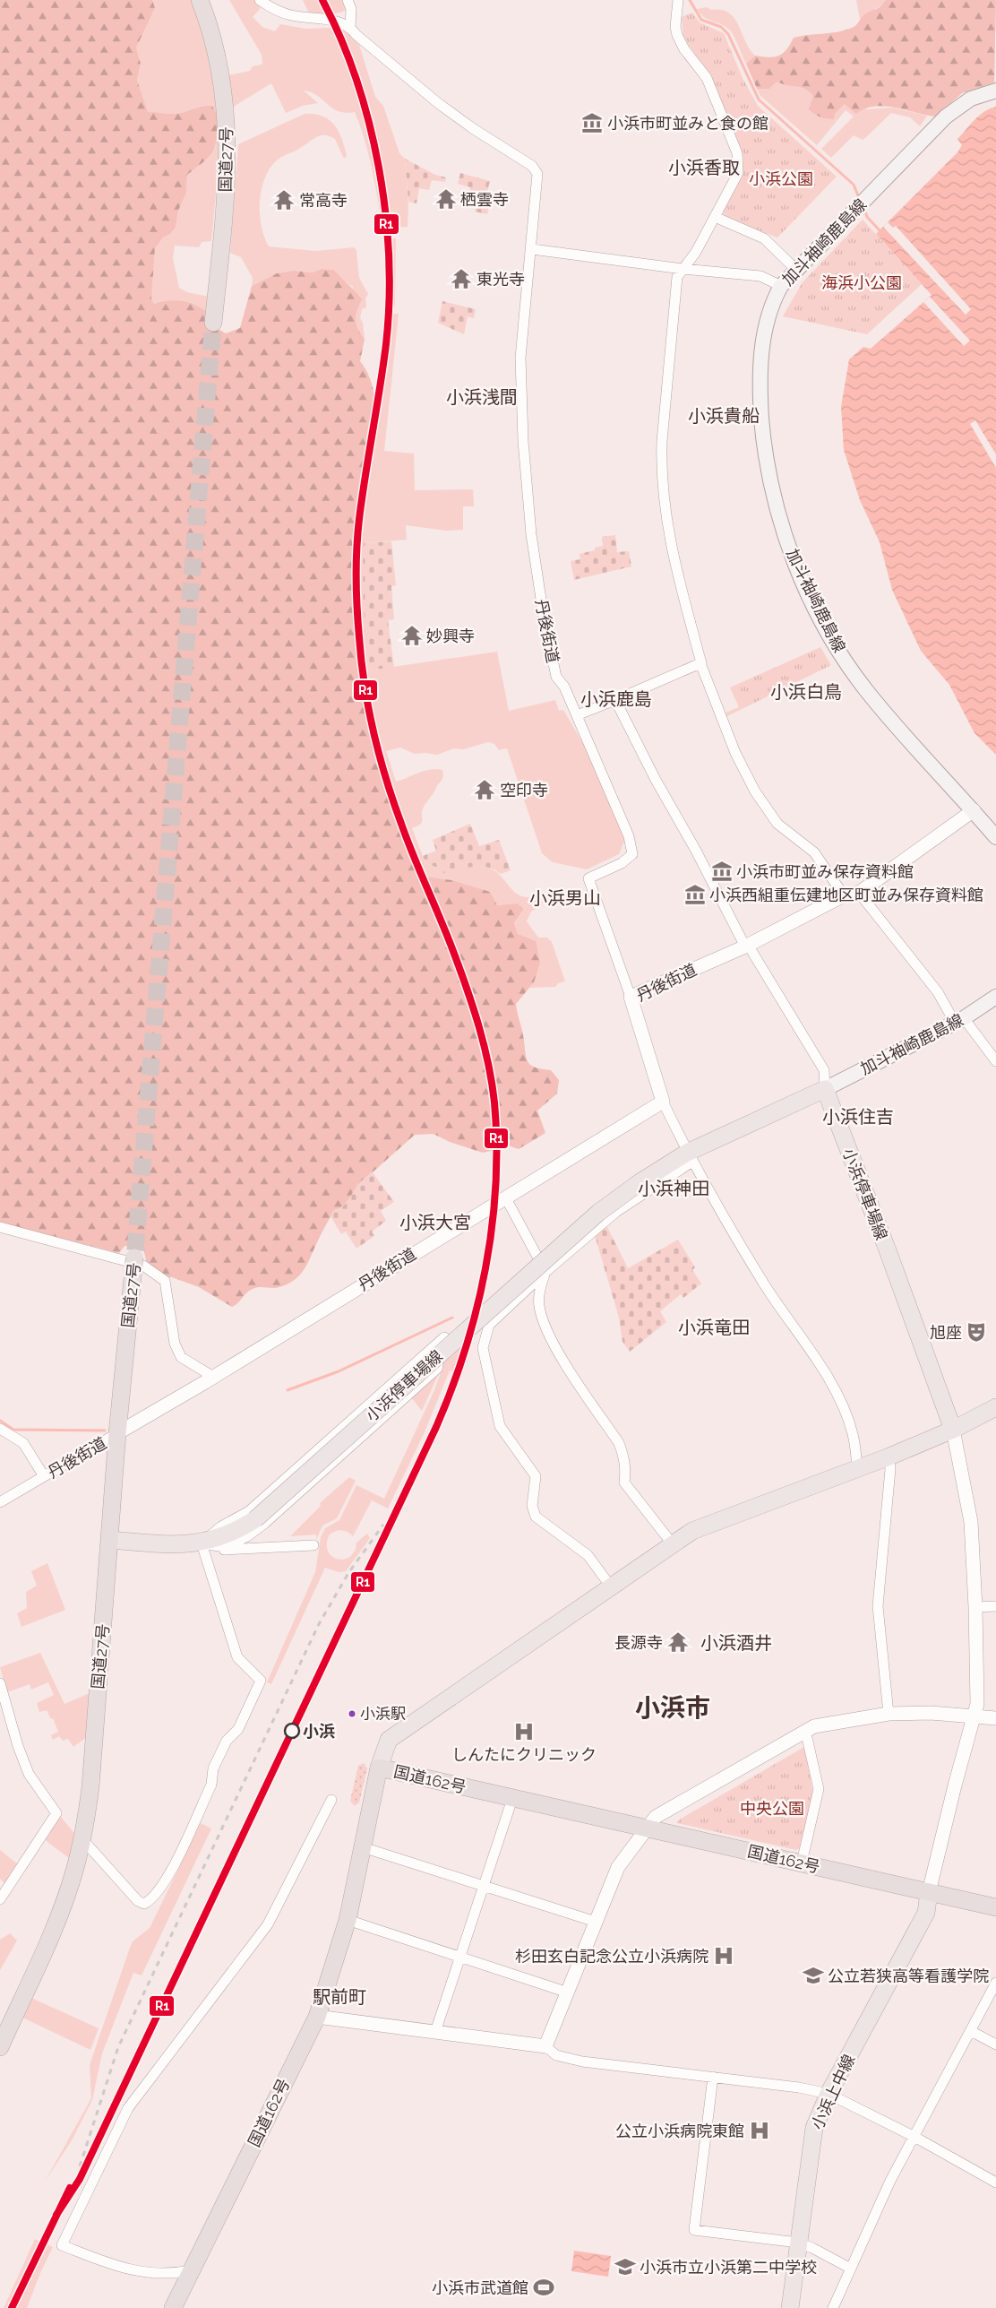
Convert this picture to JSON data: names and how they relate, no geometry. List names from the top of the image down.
{
  "streets": {
    "highway": ["国道27号", "国道162号"],
    "main road": ["加斗袖崎鹿島線", "小浜停車場線", "小浜上中線"],
    "street": ["丹後街道"]
  },
  "crossings": [
    ["国道27号", "丹後街道"],
    ["国道27号", "小浜停車場線"],
    ["加斗袖崎鹿島線", "小浜停車場線"],
    ["国道162号", "小浜上中線"]
  ],
  "districts": [
    "小浜香取",
    "小浜浅間",
    "小浜貴船",
    "小浜白鳥",
    "小浜鹿島",
    "小浜男山",
    "小浜住吉",
    "小浜神田",
    "小浜大宮",
    "小浜竜田",
    "小浜酒井",
    "小浜市",
    "駅前町"
  ],
  "parks": ["小浜公園", "海浜小公園", "中央公園"],
  "places": {
    "museum": ["小浜市町並みと食の館", "小浜市町並み保存資料館", "小浜西組重伝建地区町並み保存資料館"],
    "temple": [
      "栖雲寺",
      "常高寺",
      "東光寺",
      "妙興寺",
      "空印寺",
      "長源寺"
    ],
    "theatre": ["旭座"],
    "other": ["小浜駅", "小浜"],
    "hospital": ["しんたにクリニック", "杉田玄白記念公立小浜病院", "公立小浜病院東館"],
    "school or university": ["公立若狭高等看護学院", "小浜市立小浜第二中学校"],
    "sports": ["小浜市武道館"]
  },
  "lines": ["transit line R1"]
}
